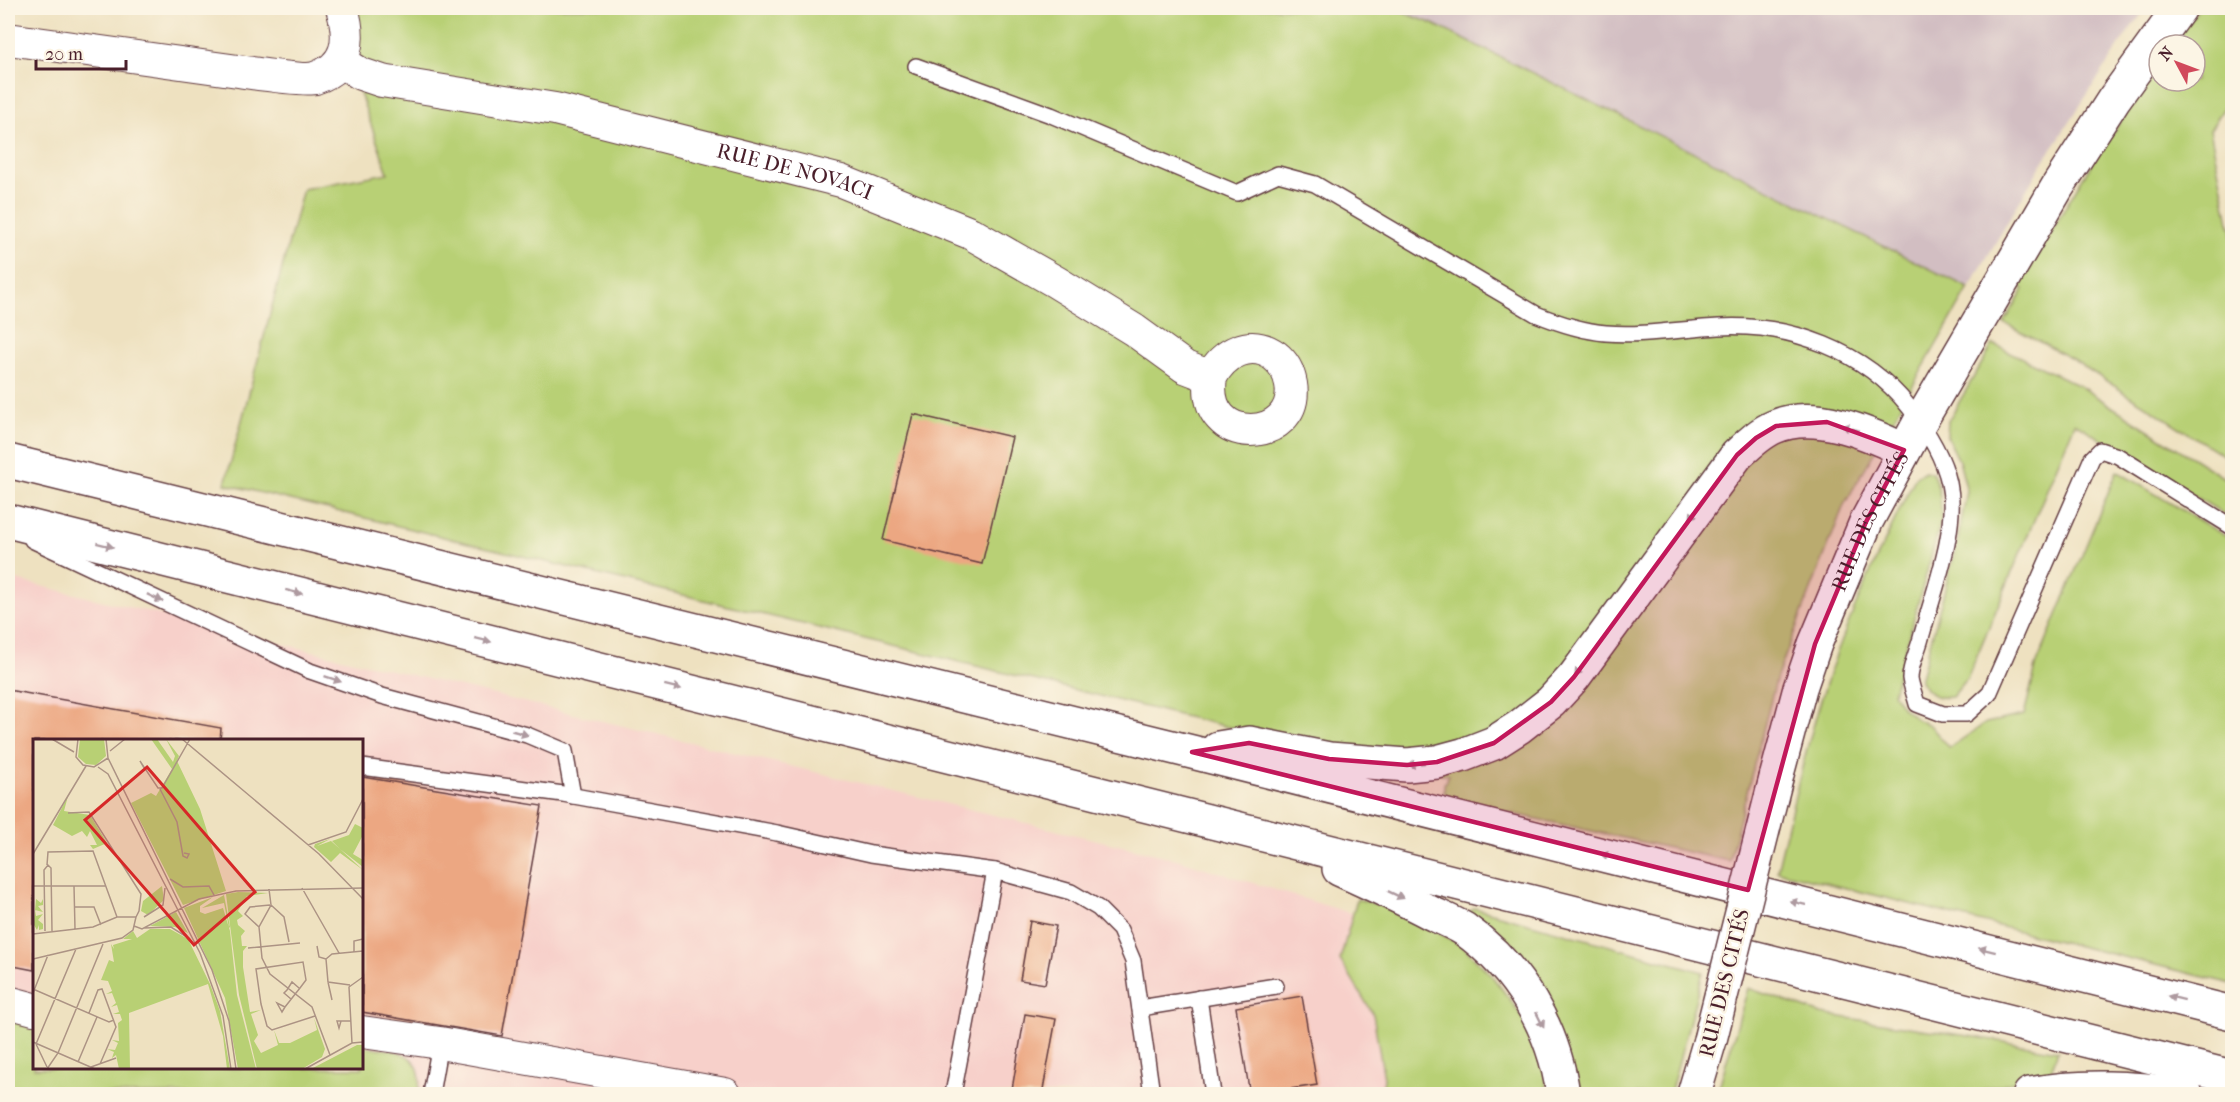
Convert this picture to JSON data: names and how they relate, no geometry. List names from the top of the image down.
{
  "streets": {
    "main road": ["RUE DES CITÉS"],
    "street": ["RUE DE NOVACI"]
  },
  "scale_bar": "20 m",
  "north": "top left"
}
